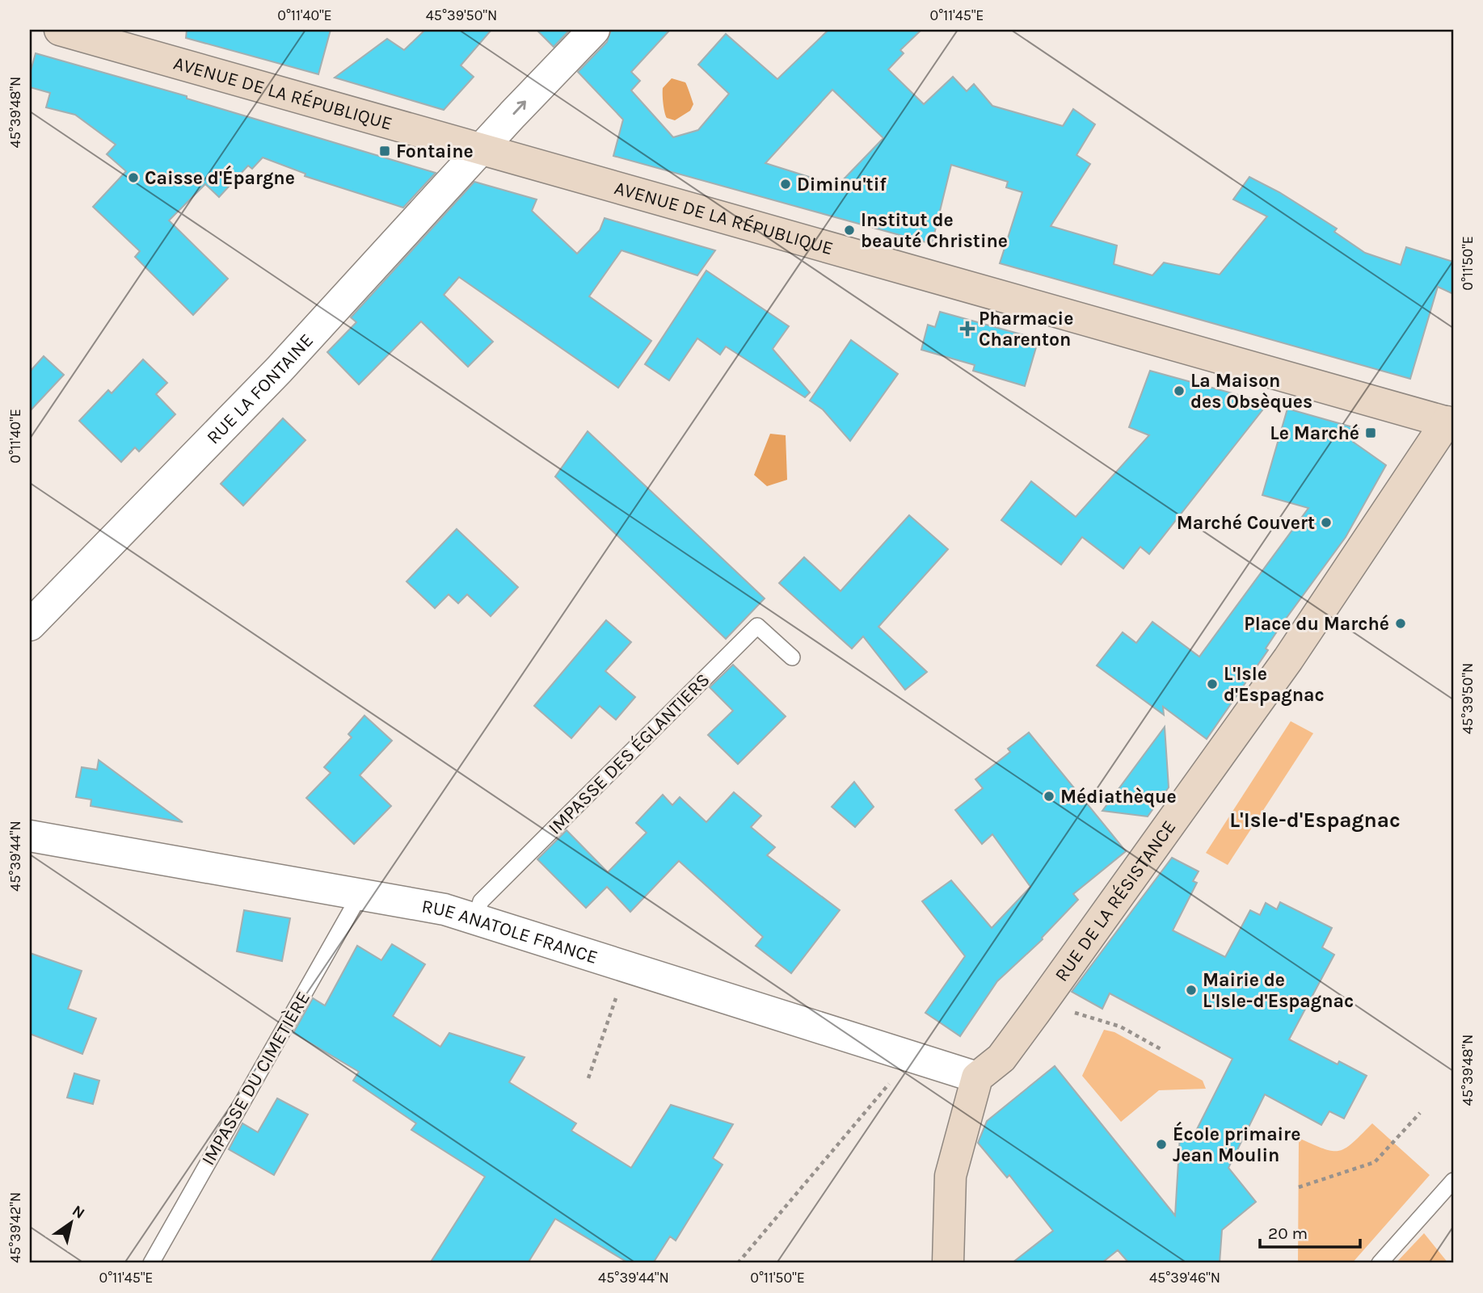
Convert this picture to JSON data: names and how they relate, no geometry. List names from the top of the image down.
{
  "streets": {
    "main road": ["AVENUE DE LA RÉPUBLIQUE", "RUE DE LA RÉSISTANCE"],
    "street": ["RUE LA FONTAINE", "RUE ANATOLE FRANCE"],
    "lane": ["IMPASSE DES ÉGLANTIERS", "IMPASSE DU CIMETIÈRE"]
  },
  "crossings": [
    ["AVENUE DE LA RÉPUBLIQUE", "RUE LA FONTAINE"],
    ["AVENUE DE LA RÉPUBLIQUE", "RUE DE LA RÉSISTANCE"],
    ["IMPASSE DES ÉGLANTIERS", "RUE ANATOLE FRANCE"],
    ["RUE DE LA RÉSISTANCE", "RUE ANATOLE FRANCE"],
    ["RUE ANATOLE FRANCE", "IMPASSE DU CIMETIÈRE"]
  ],
  "districts": ["L'Isle-d'Espagnac"],
  "places": {
    "transit": ["Fontaine", "Le Marché"],
    "other": [
      "Caisse d'Épargne",
      "Diminu'tif",
      "Institut de beauté Christine",
      "La Maison des Obsèques",
      "Marché Couvert",
      "Place du Marché",
      "L'Isle d'Espagnac",
      "Médiathèque",
      "Mairie de L'Isle-d'Espagnac",
      "École primaire Jean Moulin"
    ],
    "health": ["Pharmacie Charenton"]
  },
  "scale_bar": "20 m",
  "north": "top right",
  "coordinates": [
    "0°11'40\"E",
    "45°39'50\"N",
    "0°11'45\"E",
    "45°39'48\"N",
    "0°11'50\"E",
    "45°39'44\"N",
    "45°39'42\"N",
    "45°39'46\"N"
  ]
}
